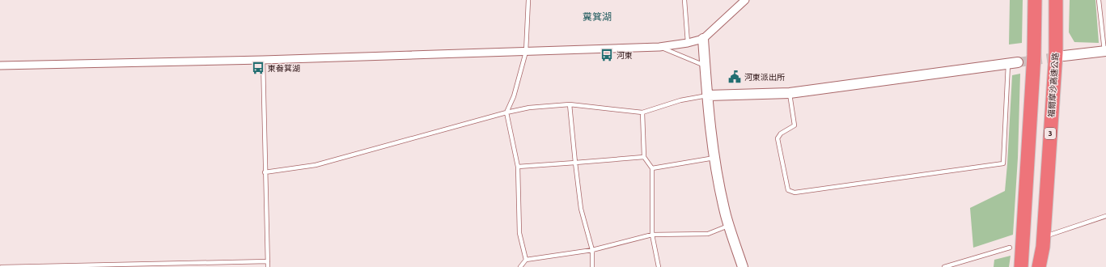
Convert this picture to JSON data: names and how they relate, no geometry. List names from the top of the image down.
{
  "streets": {
    "highway": ["福爾摩沙高速公路", "3"]
  },
  "districts": ["糞箕湖"],
  "places": {
    "bus stop": ["河東", "東畚箕湖"],
    "public building": ["河東派出所"]
  }
}
